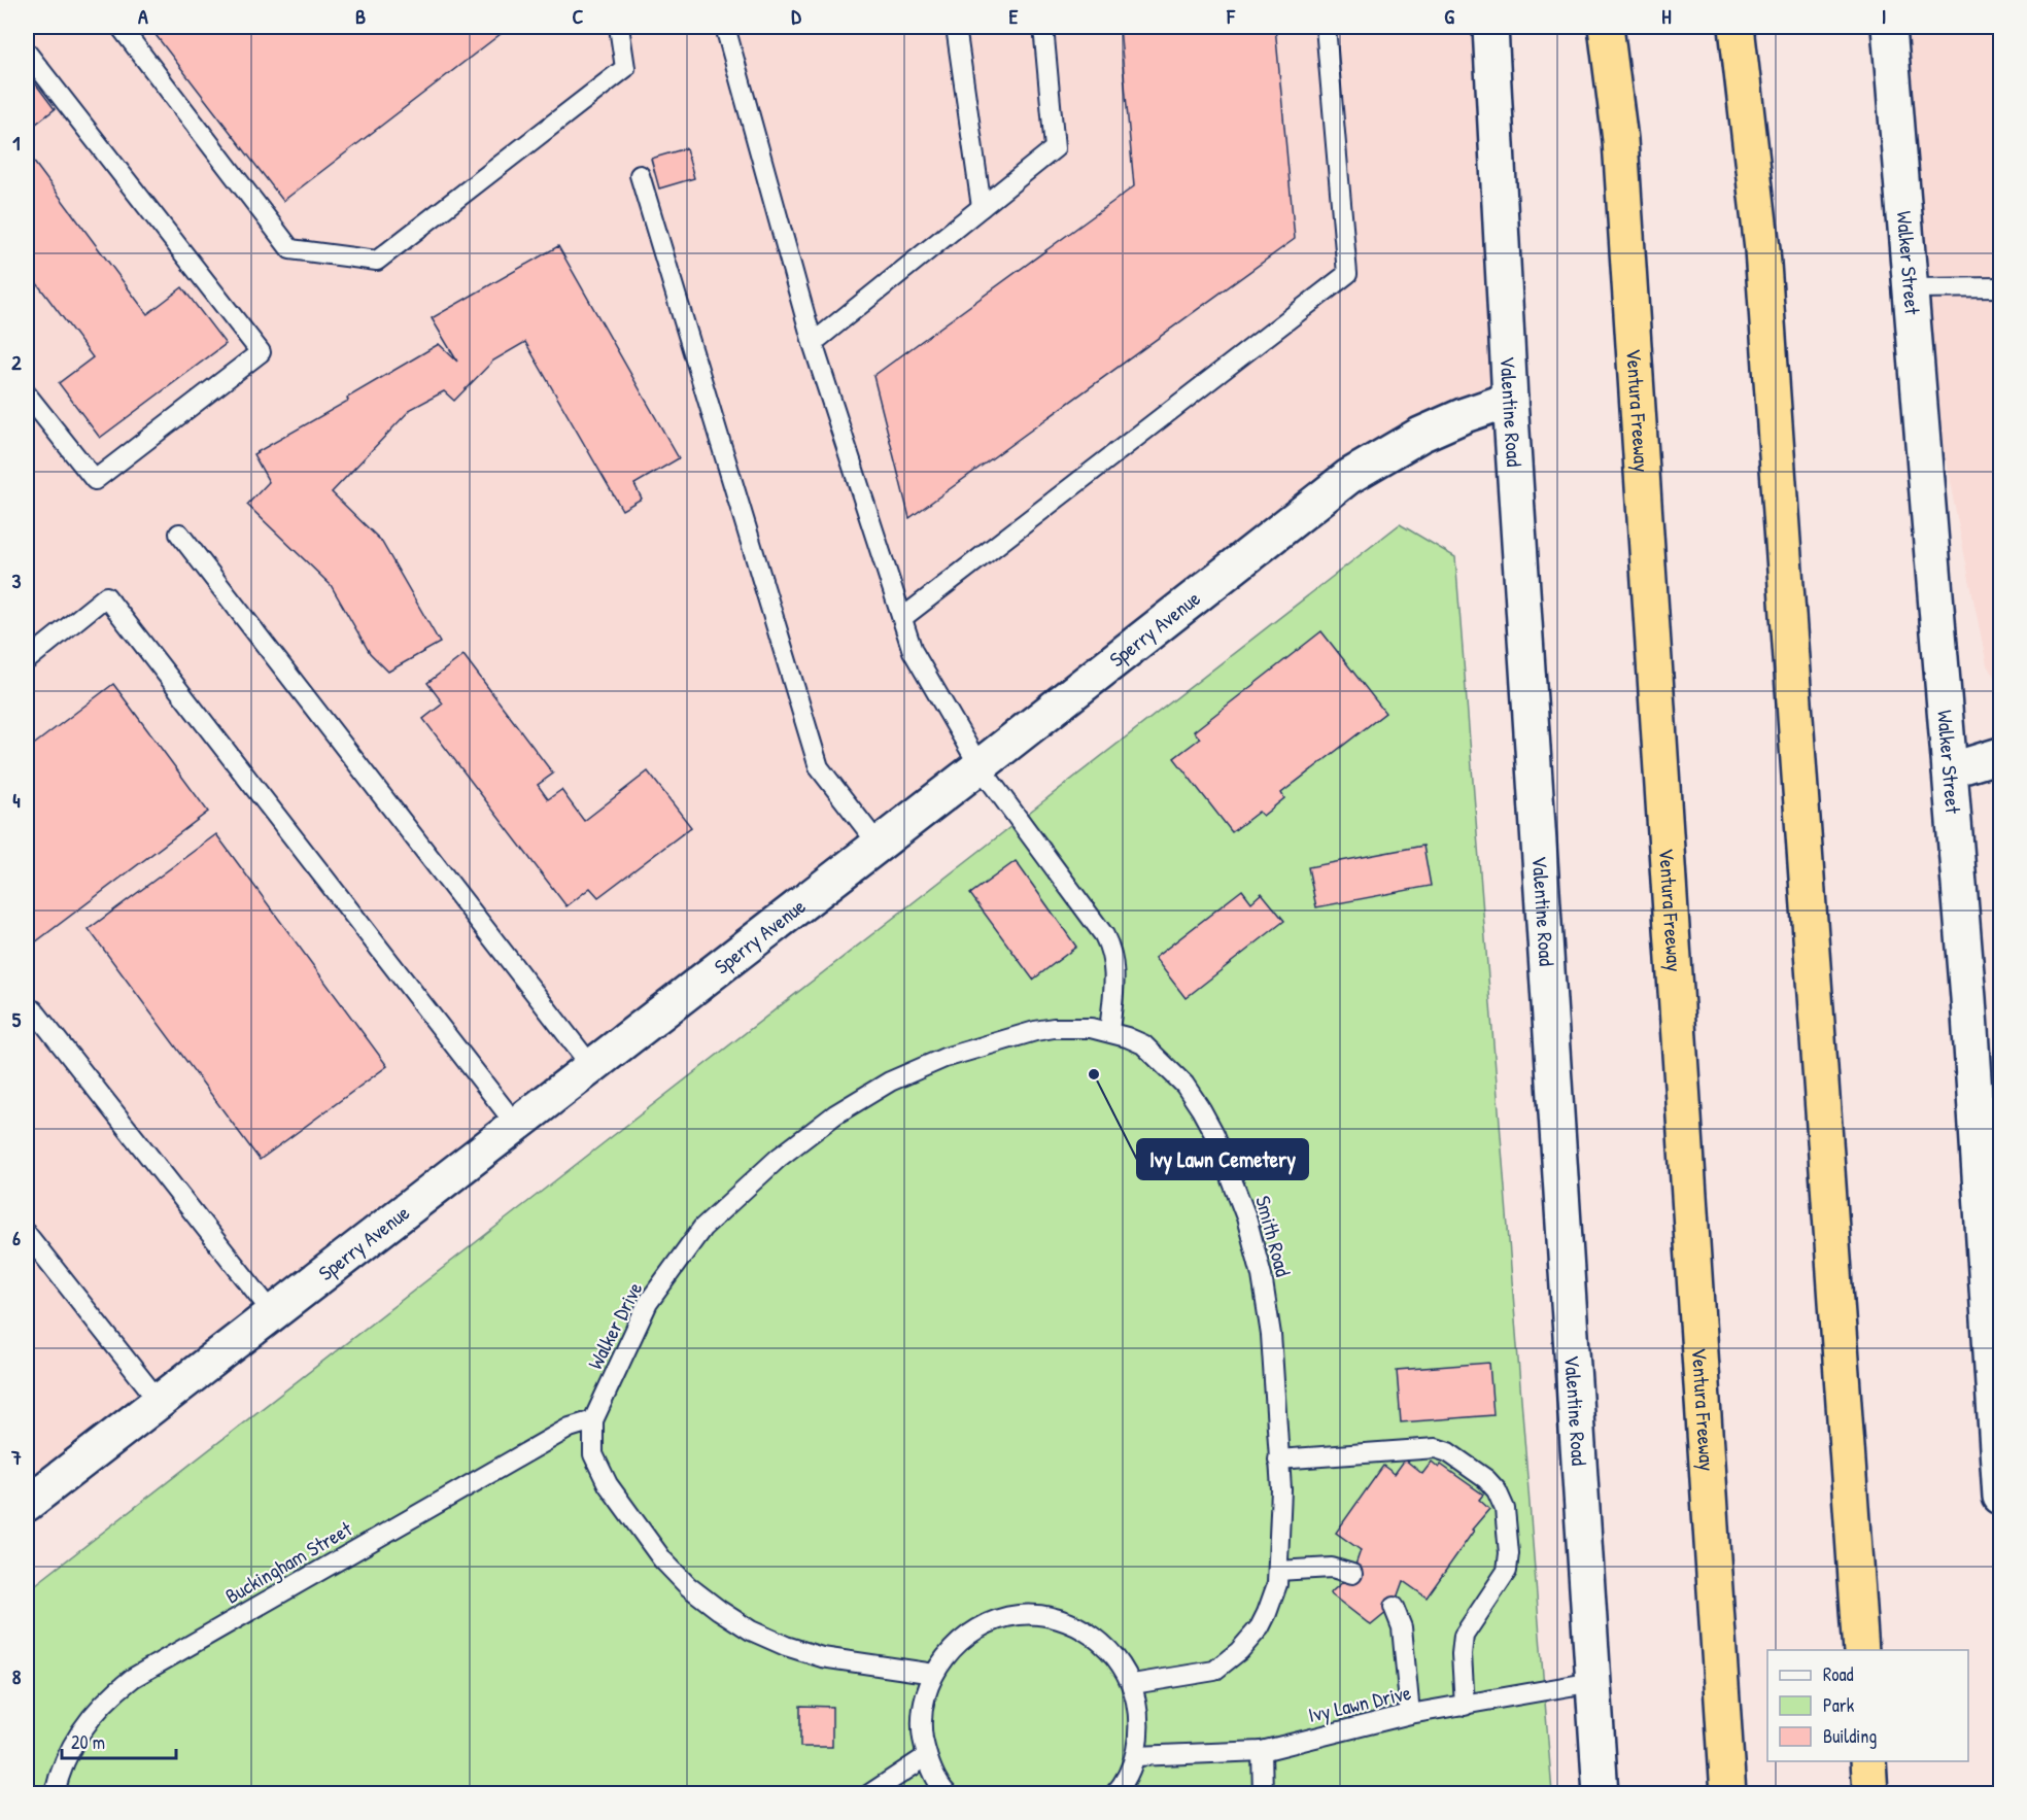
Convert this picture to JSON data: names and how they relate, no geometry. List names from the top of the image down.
{
  "streets": {
    "highway": ["Ventura Freeway"],
    "street": ["Walker Street", "Valentine Road", "Sperry Avenue"],
    "lane": [
      "Smith Road",
      "Walker Drive",
      "Buckingham Street",
      "Ivy Lawn Drive"
    ]
  },
  "crossings": [
    ["Valentine Road", "Sperry Avenue"],
    ["Valentine Road", "Ivy Lawn Drive"],
    ["Smith Road", "Walker Drive"],
    ["Walker Drive", "Buckingham Street"]
  ],
  "places": ["Ivy Lawn Cemetery"],
  "legend": ["Road", "Park", "Building"],
  "scale_bar": "20 m",
  "grid": {
    "columns": [
      "A",
      "B",
      "C",
      "D",
      "E",
      "F",
      "G",
      "H",
      "I"
    ],
    "rows": [
      "1",
      "2",
      "3",
      "4",
      "5",
      "6",
      "7",
      "8"
    ]
  }
}
